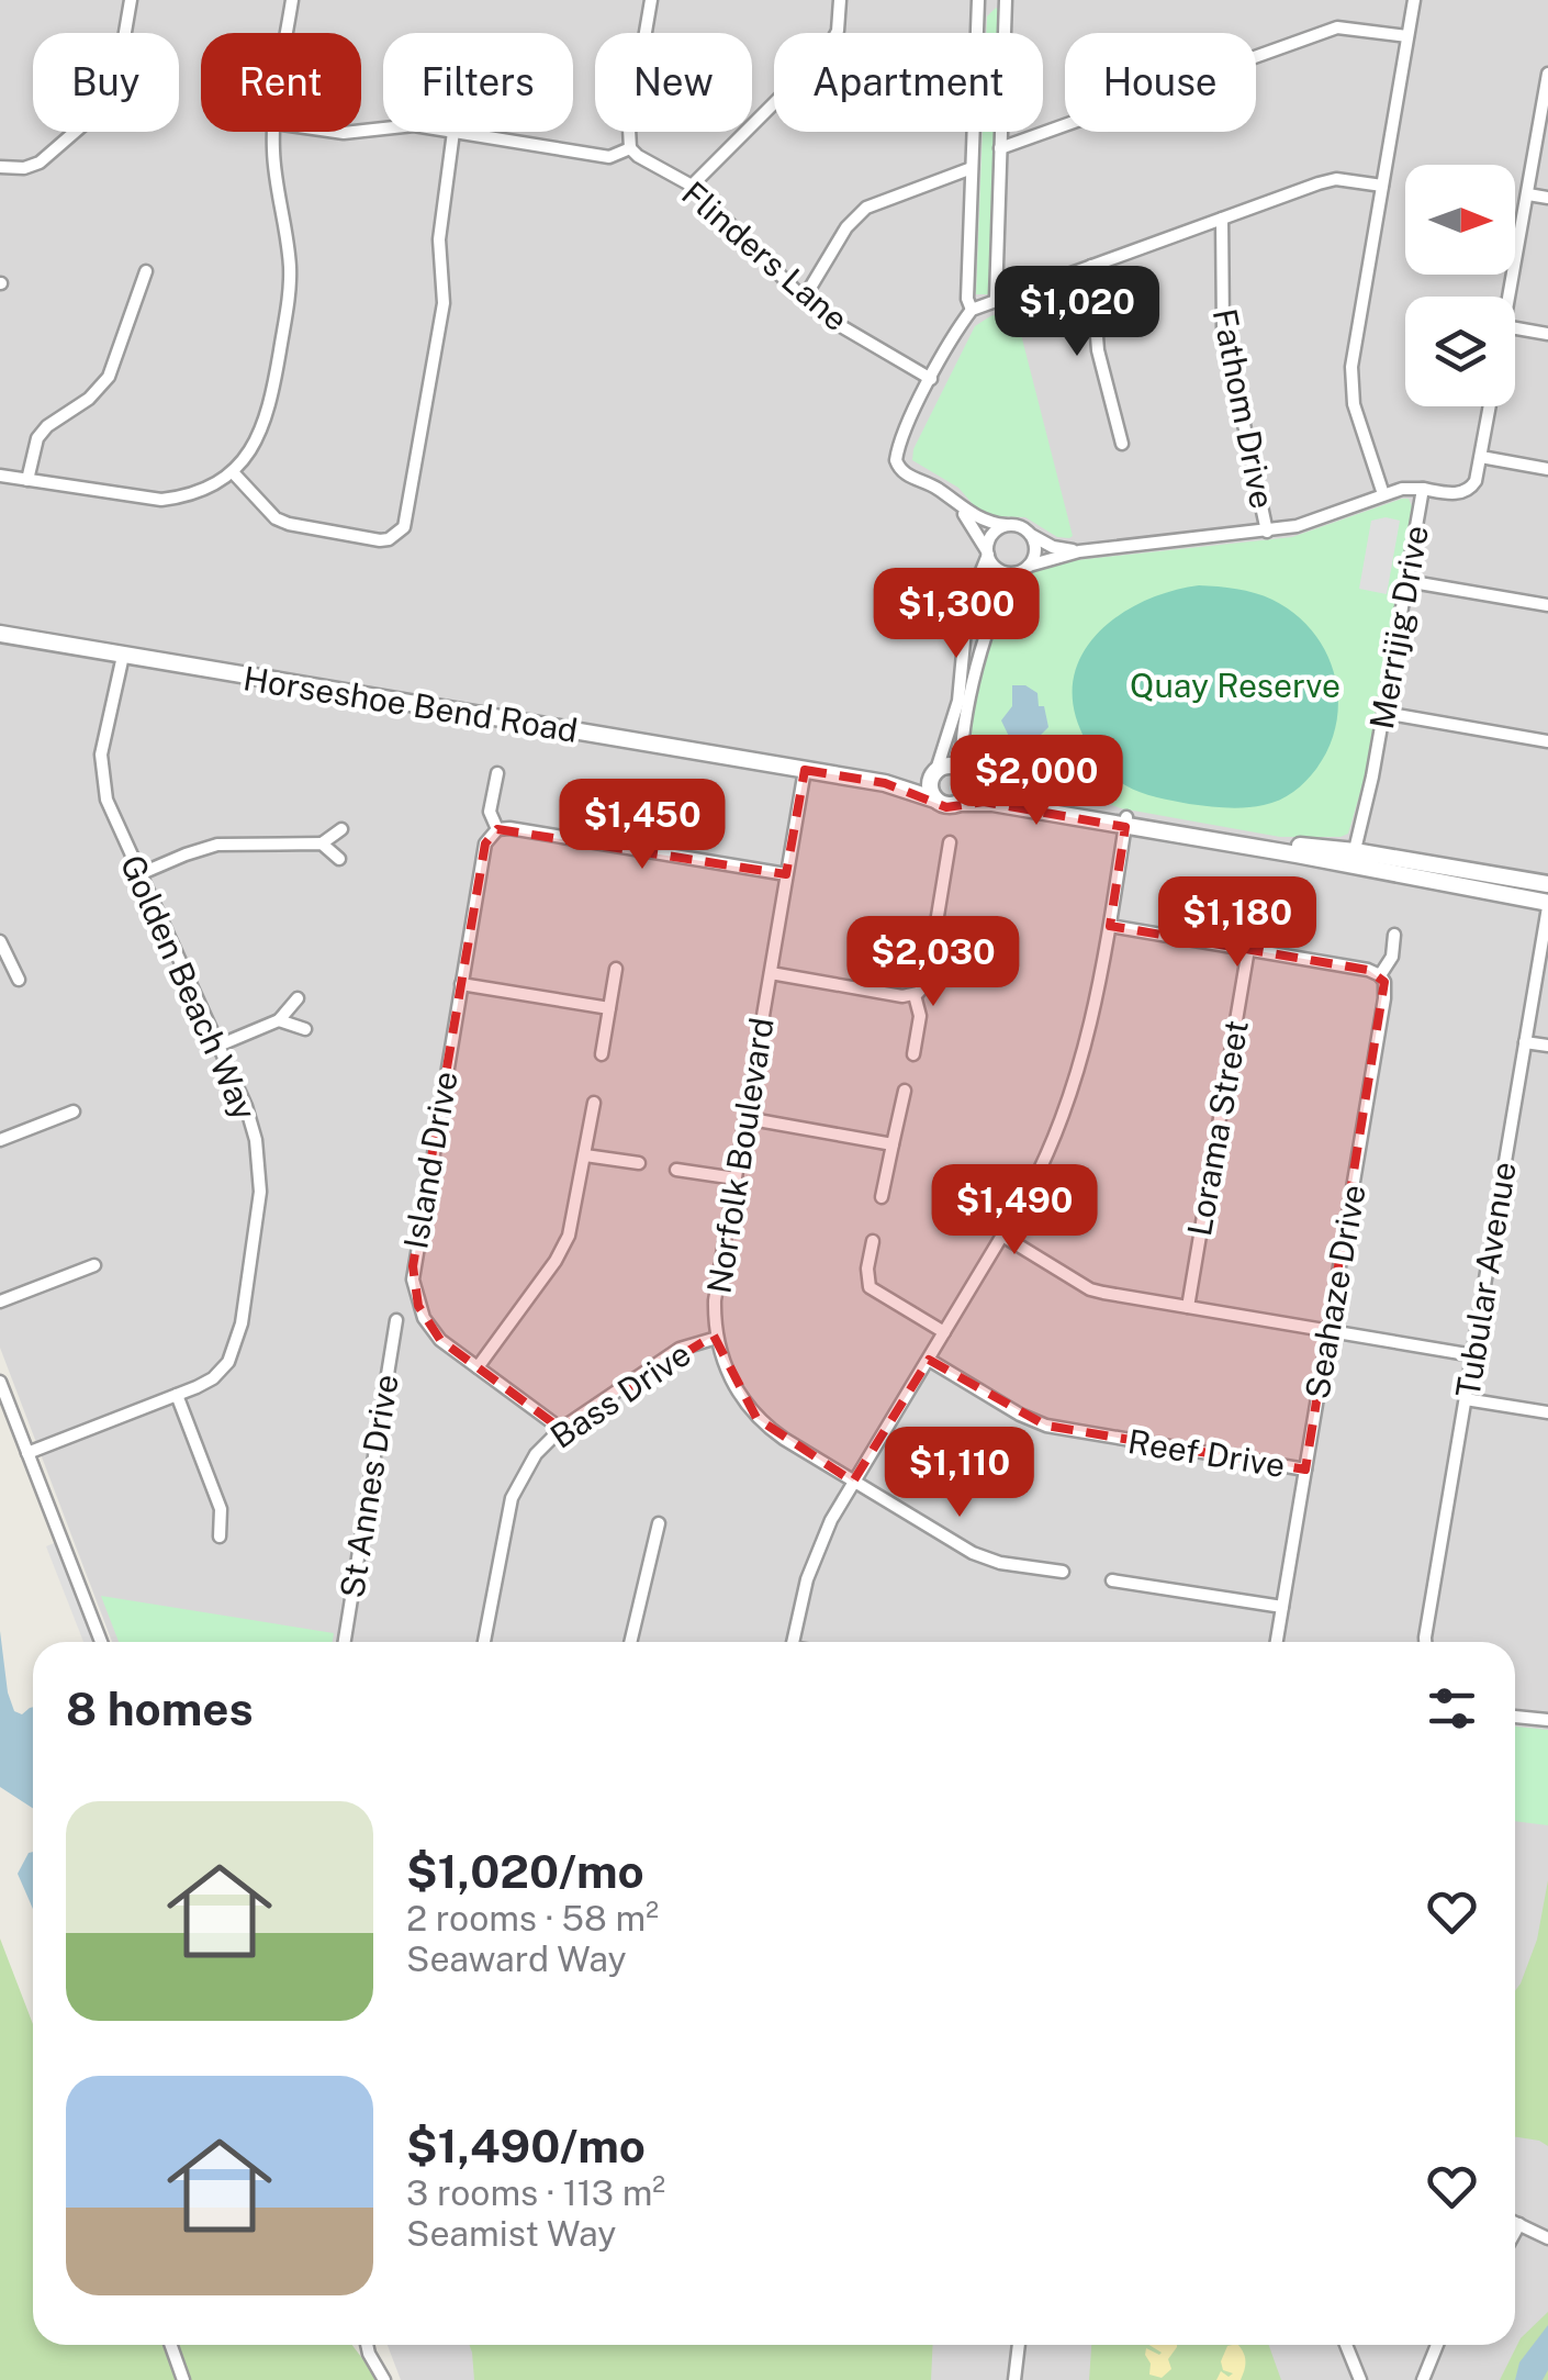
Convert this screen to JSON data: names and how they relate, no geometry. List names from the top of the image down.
{
  "streets": {
    "street": [
      "Flinders Lane",
      "Fathom Drive",
      "Merrijig Drive",
      "Horseshoe Bend Road",
      "Golden Beach Way",
      "Lorama Street",
      "Norfolk Boulevard",
      "Island Drive",
      "Tubular Avenue",
      "Seahaze Drive",
      "Bass Drive",
      "Reef Drive",
      "St Annes Drive"
    ]
  },
  "crossings": [
    ["Horseshoe Bend Road", "Golden Beach Way"],
    ["Horseshoe Bend Road", "Norfolk Boulevard"],
    ["Norfolk Boulevard", "Bass Drive"],
    ["Island Drive", "Bass Drive"],
    ["Seahaze Drive", "Reef Drive"]
  ],
  "parks": ["Quay Reserve"],
  "north": "right",
  "page": {
    "chip": [
      "Buy",
      "Rent",
      "Filters",
      "New",
      "Apartment",
      "House"
    ],
    "price": [
      "$1,020",
      "$1,300",
      "$2,000",
      "$1,450",
      "$1,180",
      "$2,030",
      "$1,490",
      "$1,110"
    ],
    "heading": "8 homes",
    "list": [
      {
        "name": "$1,020/mo",
        "note": "2 rooms · 58 m² · Seaward Way"
      },
      {
        "name": "$1,490/mo",
        "note": "3 rooms · 113 m² · Seamist Way"
      }
    ]
  }
}
